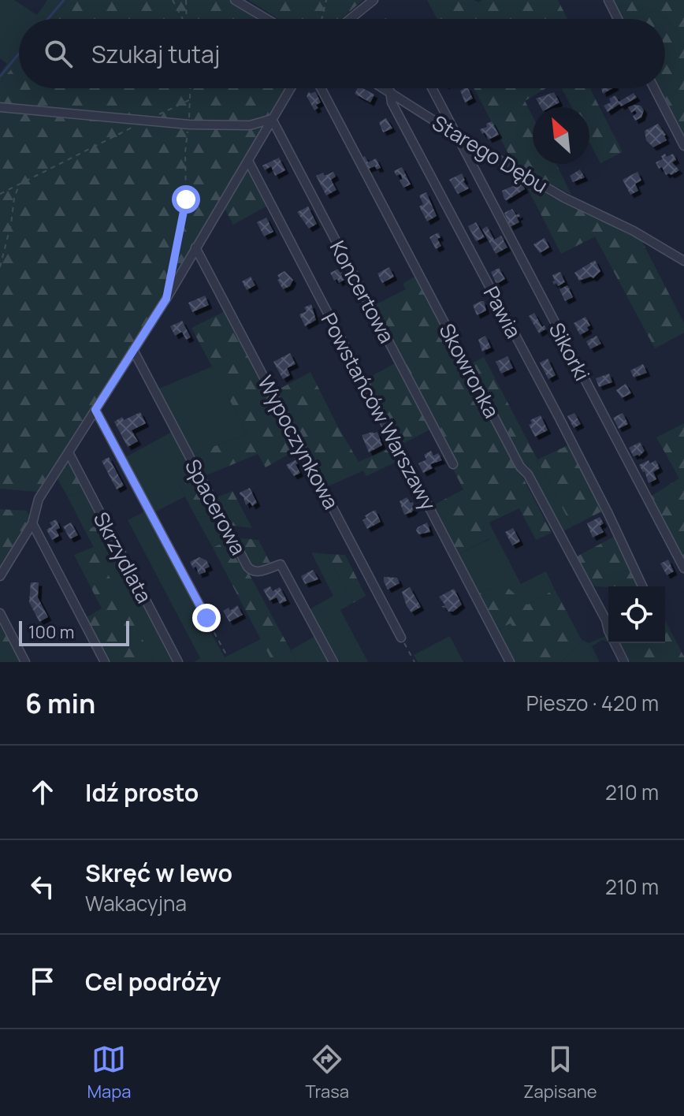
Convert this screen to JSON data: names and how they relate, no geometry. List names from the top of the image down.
{
  "streets": {
    "street": [
      "Starego Dębu",
      "Koncertowa",
      "Pawia",
      "Sikorki",
      "Skowronka",
      "Powstańców Warszawy",
      "Wypoczynkowa",
      "Spacerowa",
      "Skrzydlata"
    ]
  },
  "crossings": [
    ["Starego Dębu", "Pawia"],
    ["Starego Dębu", "Sikorki"]
  ],
  "scale_bar": "100 m",
  "north": "top left",
  "page": {
    "search": "Szukaj tutaj",
    "scale": "100 m",
    "heading": ["6 min", "Pieszo · 420 m"],
    "list": [
      ["Idź prosto", "210 m"],
      ["Skręć w lewo", "Wakacyjna", "210 m"],
      "Cel podróży"
    ],
    "nav": ["Mapa", "Trasa", "Zapisane"]
  }
}
